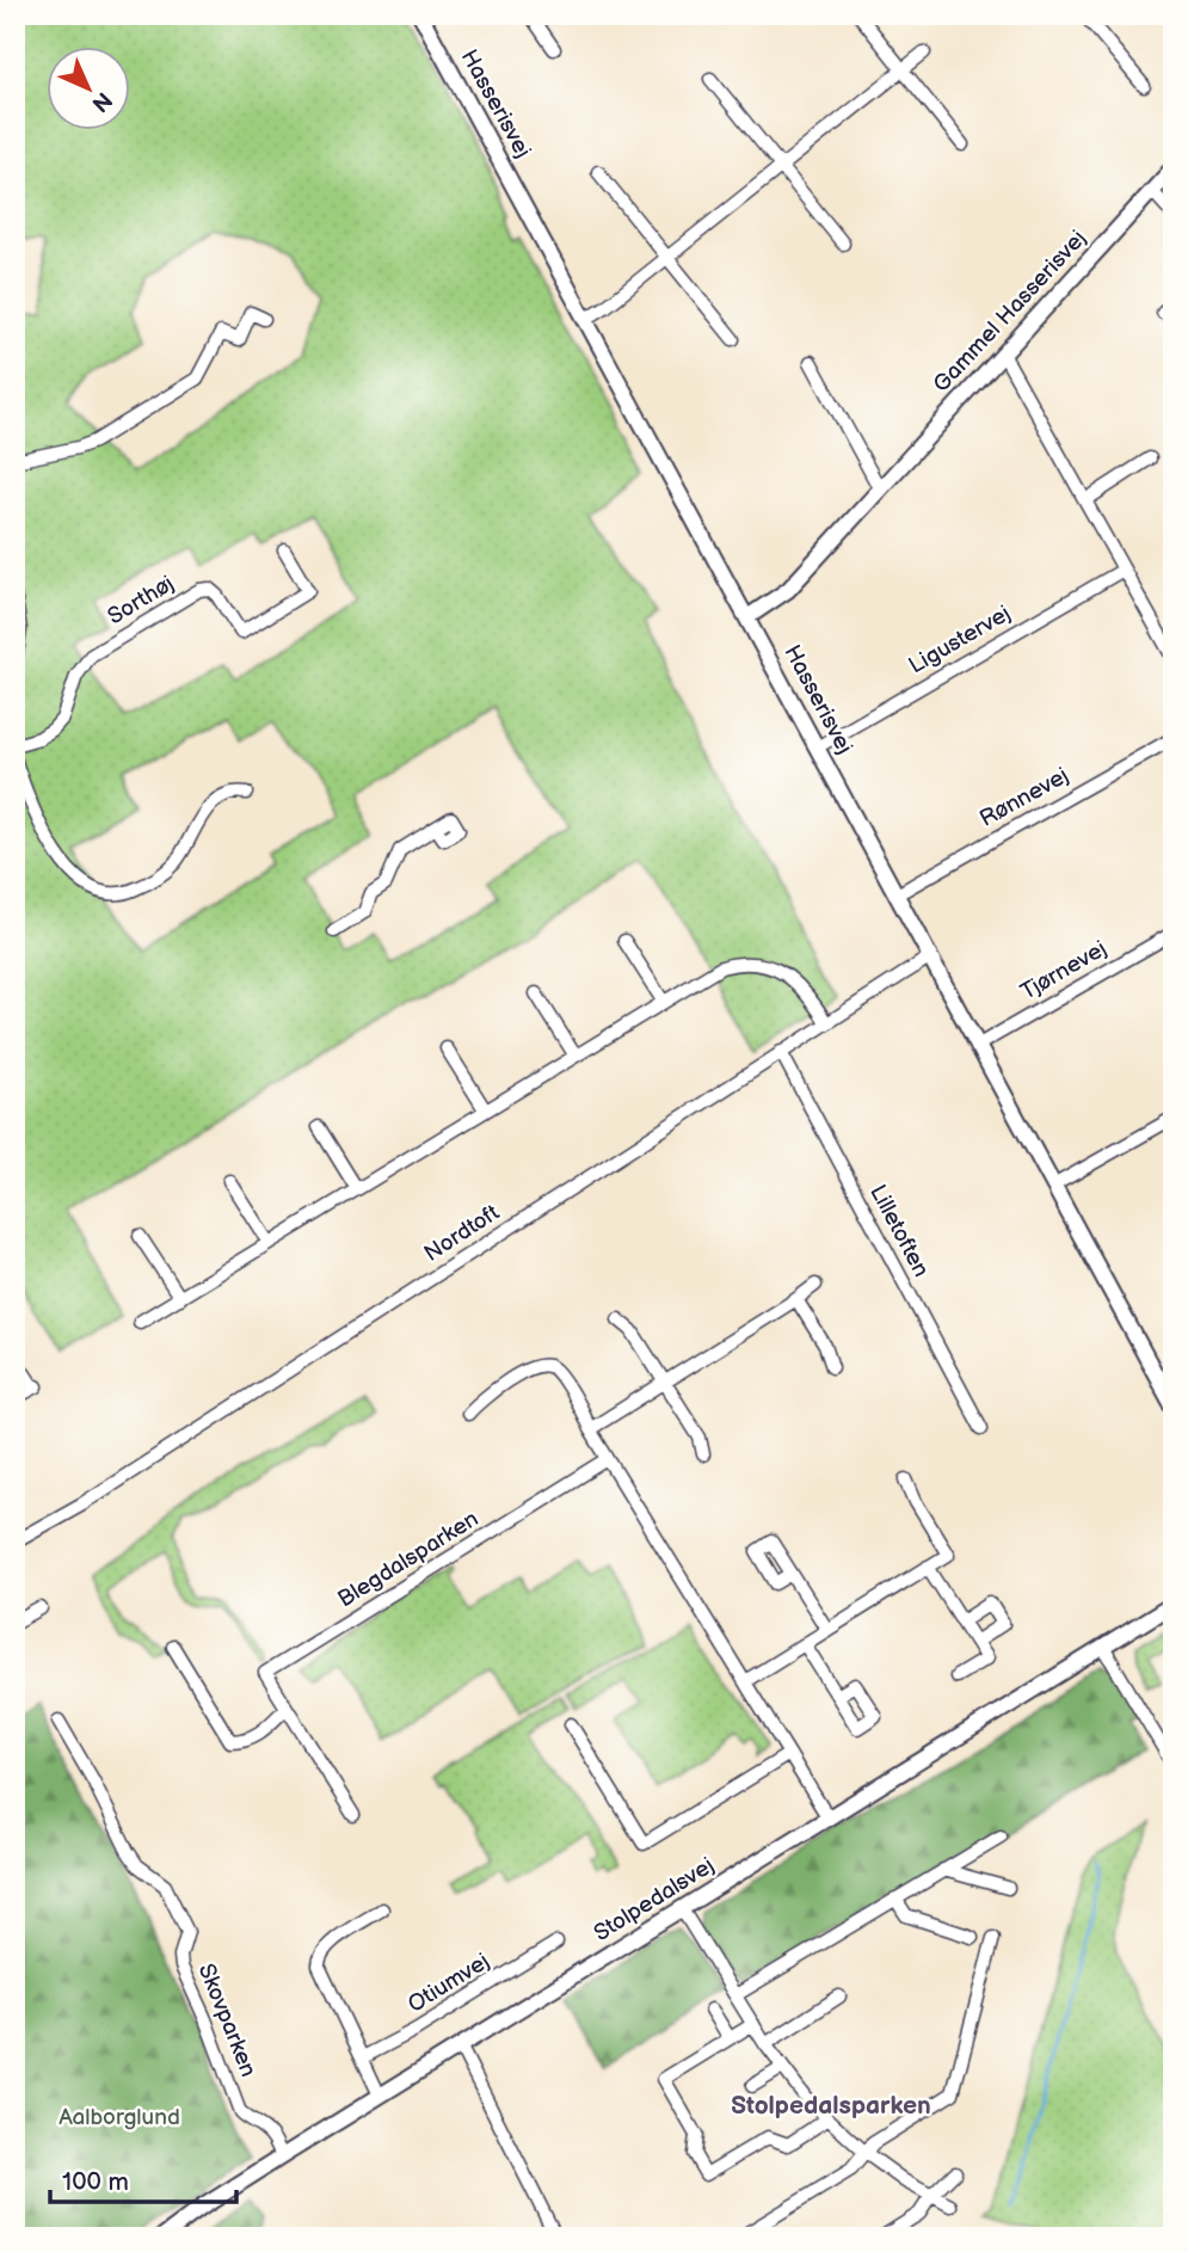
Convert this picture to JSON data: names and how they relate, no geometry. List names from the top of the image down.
{
  "streets": {
    "street": [
      "Hasserisvej",
      "Gammel Hasserisvej",
      "Sorthøj",
      "Ligustervej",
      "Rønnevej",
      "Tjørnevej",
      "Lilletoften",
      "Nordtoft",
      "Blegdalsparken",
      "Stolpedalsvej",
      "Otiumvej",
      "Skovparken"
    ]
  },
  "crossings": [
    ["Hasserisvej", "Gammel Hasserisvej"],
    ["Hasserisvej", "Ligustervej"],
    ["Hasserisvej", "Rønnevej"],
    ["Hasserisvej", "Tjørnevej"],
    ["Hasserisvej", "Nordtoft"],
    ["Lilletoften", "Nordtoft"],
    ["Stolpedalsvej", "Skovparken"]
  ],
  "districts": ["Stolpedalsparken"],
  "parks": ["Aalborglund"],
  "scale_bar": "100 m",
  "north": "bottom right"
}
